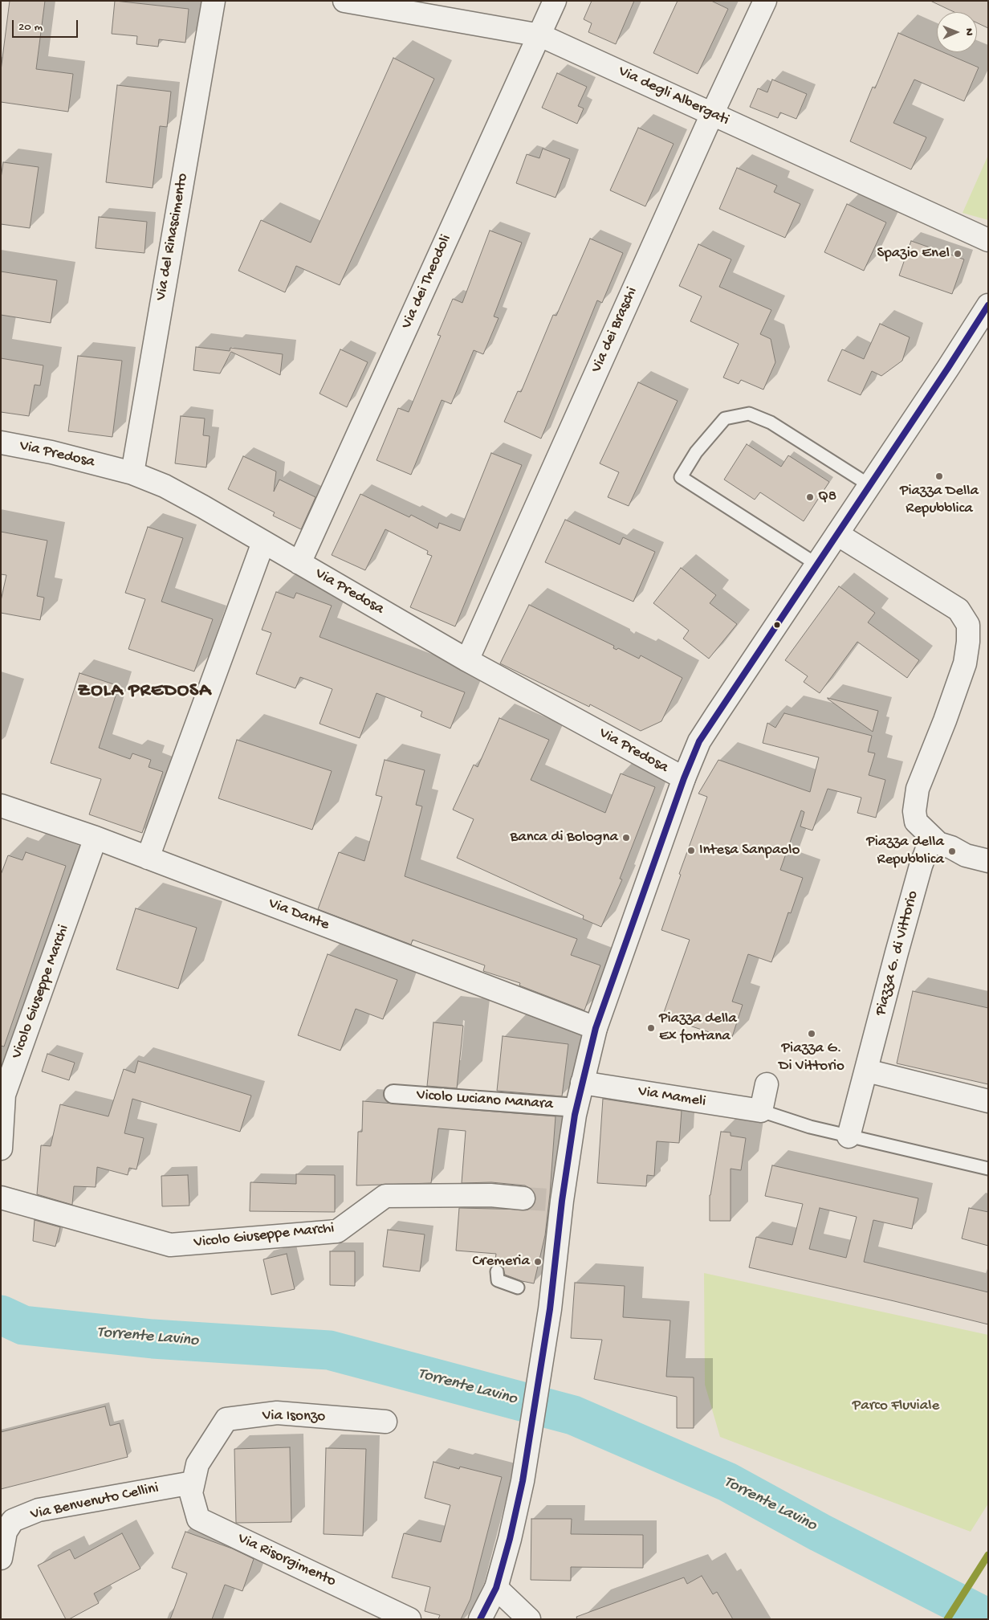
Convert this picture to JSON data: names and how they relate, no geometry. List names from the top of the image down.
{
  "streets": {
    "street": [
      "Via degli Albergati",
      "Via del Rinascimento",
      "Via dei Theodoli",
      "Via dei Braschi",
      "Via Predosa",
      "Via Dante",
      "Piazza G. di Vittorio",
      "Vicolo Giuseppe Marchi",
      "Via Mameli",
      "Vicolo Luciano Manara",
      "Via Isonzo",
      "Via Benvenuto Cellini",
      "Via Risorgimento"
    ]
  },
  "crossings": [
    ["Via degli Albergati", "Via dei Theodoli"],
    ["Via degli Albergati", "Via dei Braschi"],
    ["Via del Rinascimento", "Via Predosa"],
    ["Via dei Theodoli", "Via Predosa"],
    ["Via dei Braschi", "Via Predosa"],
    ["Via Dante", "Vicolo Giuseppe Marchi"],
    ["Via Isonzo", "Via Benvenuto Cellini"],
    ["Via Isonzo", "Via Risorgimento"],
    ["Via Benvenuto Cellini", "Via Risorgimento"]
  ],
  "districts": ["ZOLA PREDOSA"],
  "water": ["Torrente Lavino"],
  "parks": ["Parco Fluviale"],
  "places": [
    "Spazio Enel",
    "Piazza Della Repubblica",
    "Q8",
    "Banca di Bologna",
    "Intesa Sanpaolo",
    "Piazza della Repubblica",
    "Piazza della Ex fontana",
    "Piazza G. Di Vittorio",
    "Cremeria"
  ],
  "scale_bar": "20 m",
  "north": "right"
}
